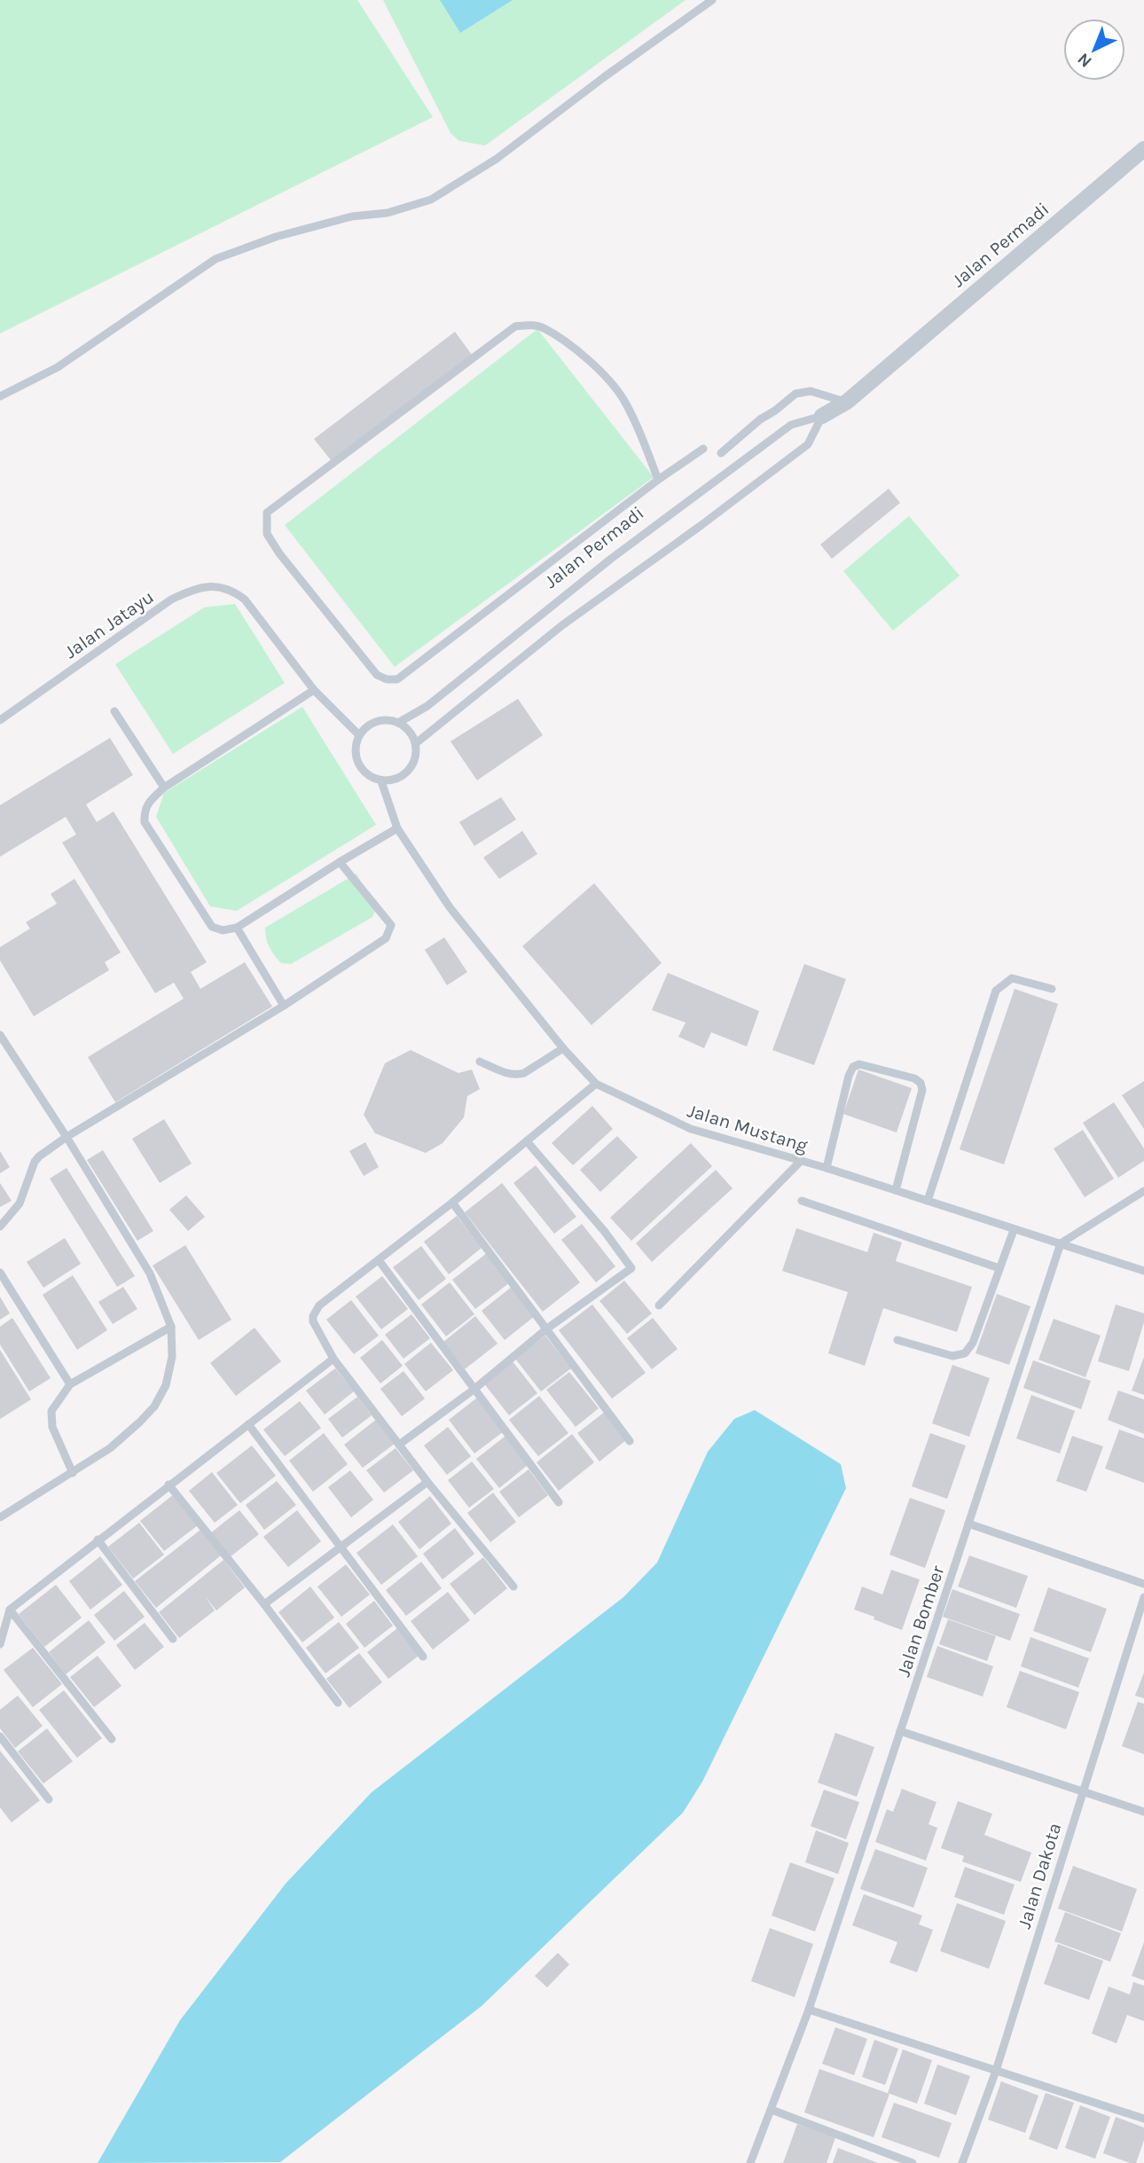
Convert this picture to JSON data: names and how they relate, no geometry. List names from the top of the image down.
{
  "streets": {
    "street": ["Jalan Permadi"],
    "lane": [
      "Jalan Jatayu",
      "Jalan Mustang",
      "Jalan Bomber",
      "Jalan Dakota"
    ]
  },
  "crossings": [
    ["Jalan Permadi", "Jalan Mustang"],
    ["Jalan Mustang", "Jalan Bomber"]
  ],
  "north": "bottom left"
}
